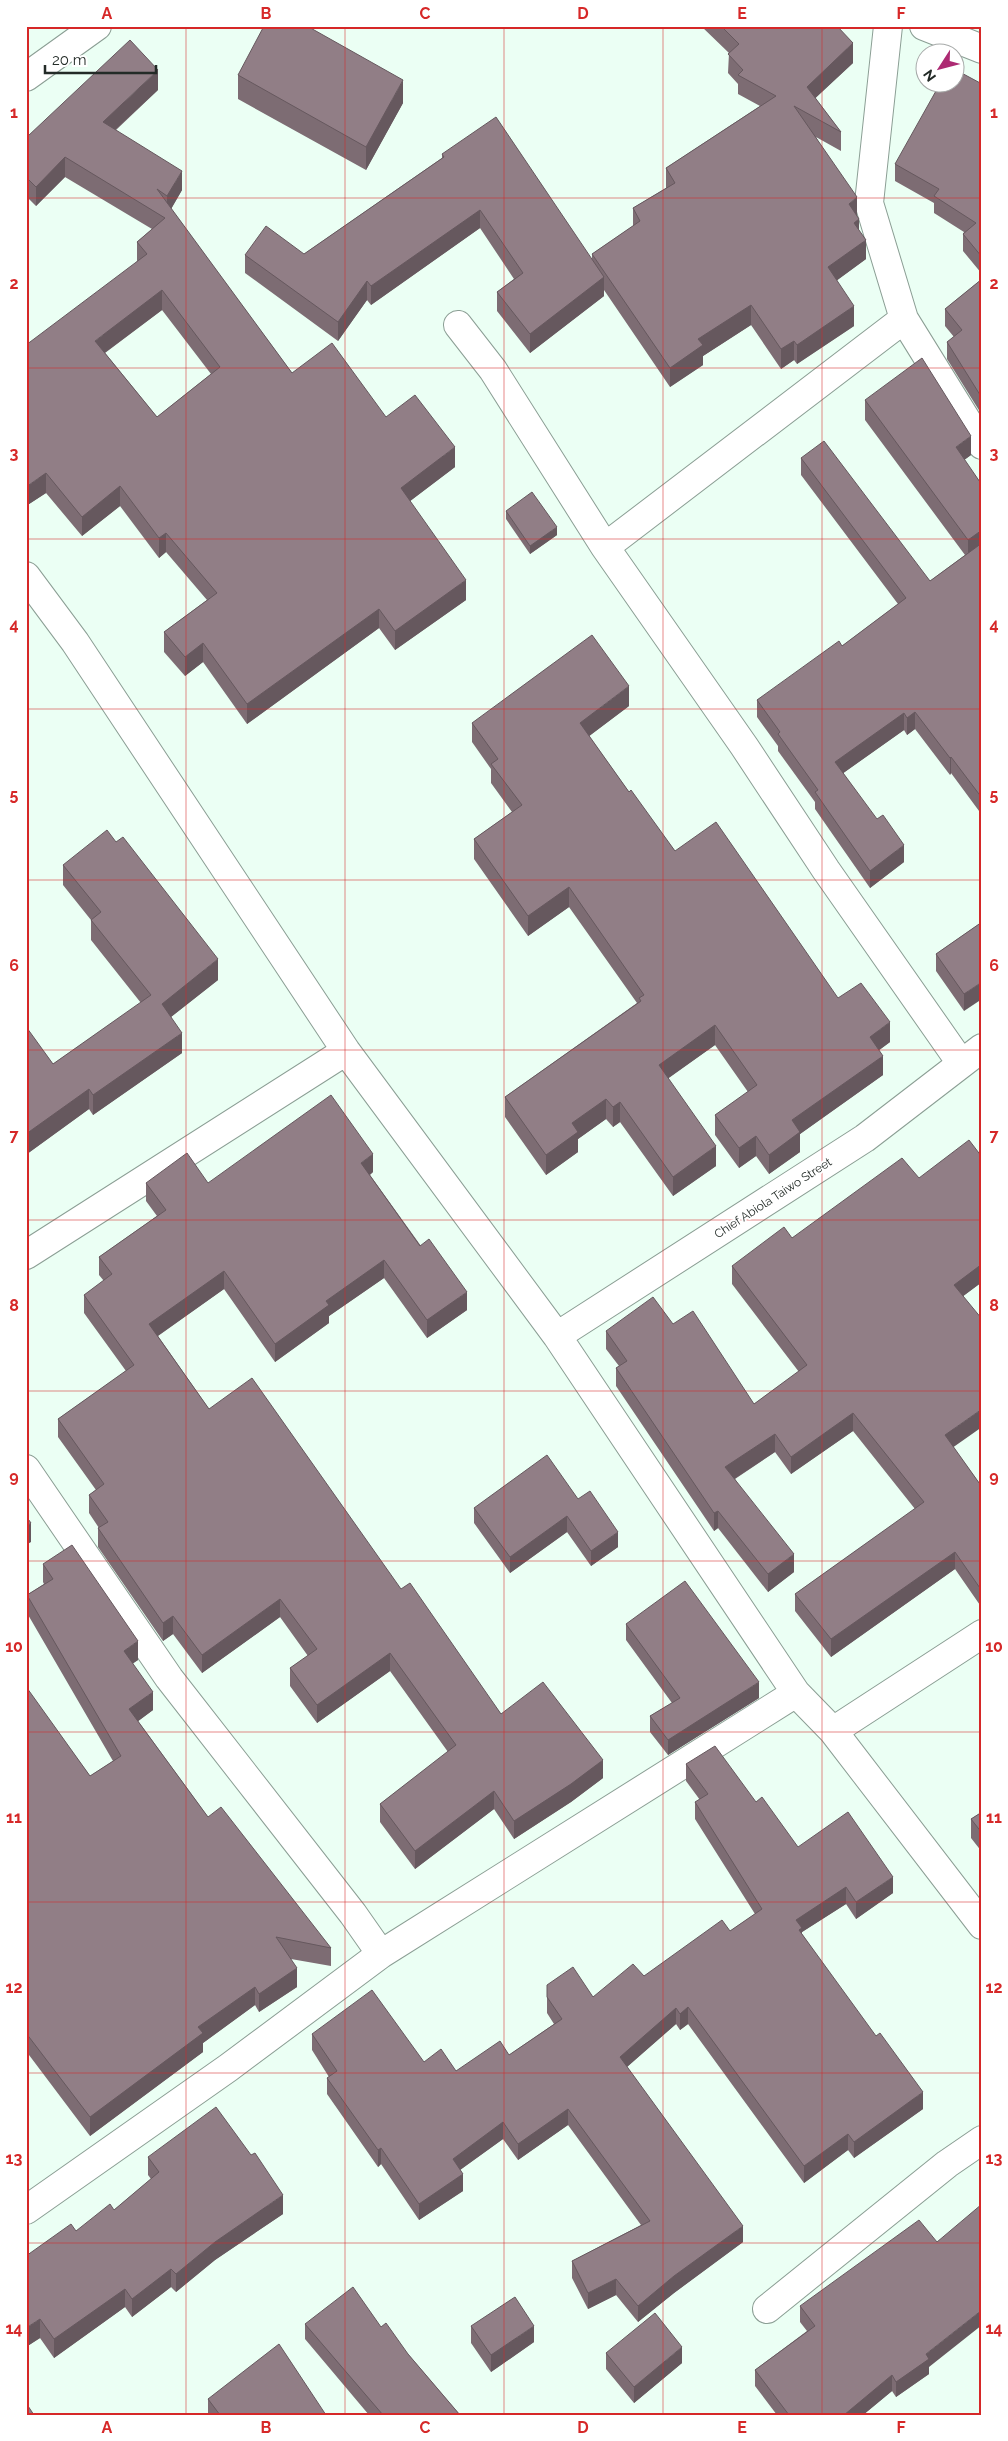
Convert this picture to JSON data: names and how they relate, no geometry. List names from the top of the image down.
{
  "streets": {
    "street": ["Chief Abiola Taiwo Street"]
  },
  "scale_bar": "20 m",
  "north": "bottom left",
  "grid": {
    "columns": [
      "A",
      "B",
      "C",
      "D",
      "E",
      "F"
    ],
    "rows": [
      "1",
      "2",
      "3",
      "4",
      "5",
      "6",
      "7",
      "8",
      "9",
      "10",
      "11",
      "12",
      "13",
      "14"
    ]
  }
}
